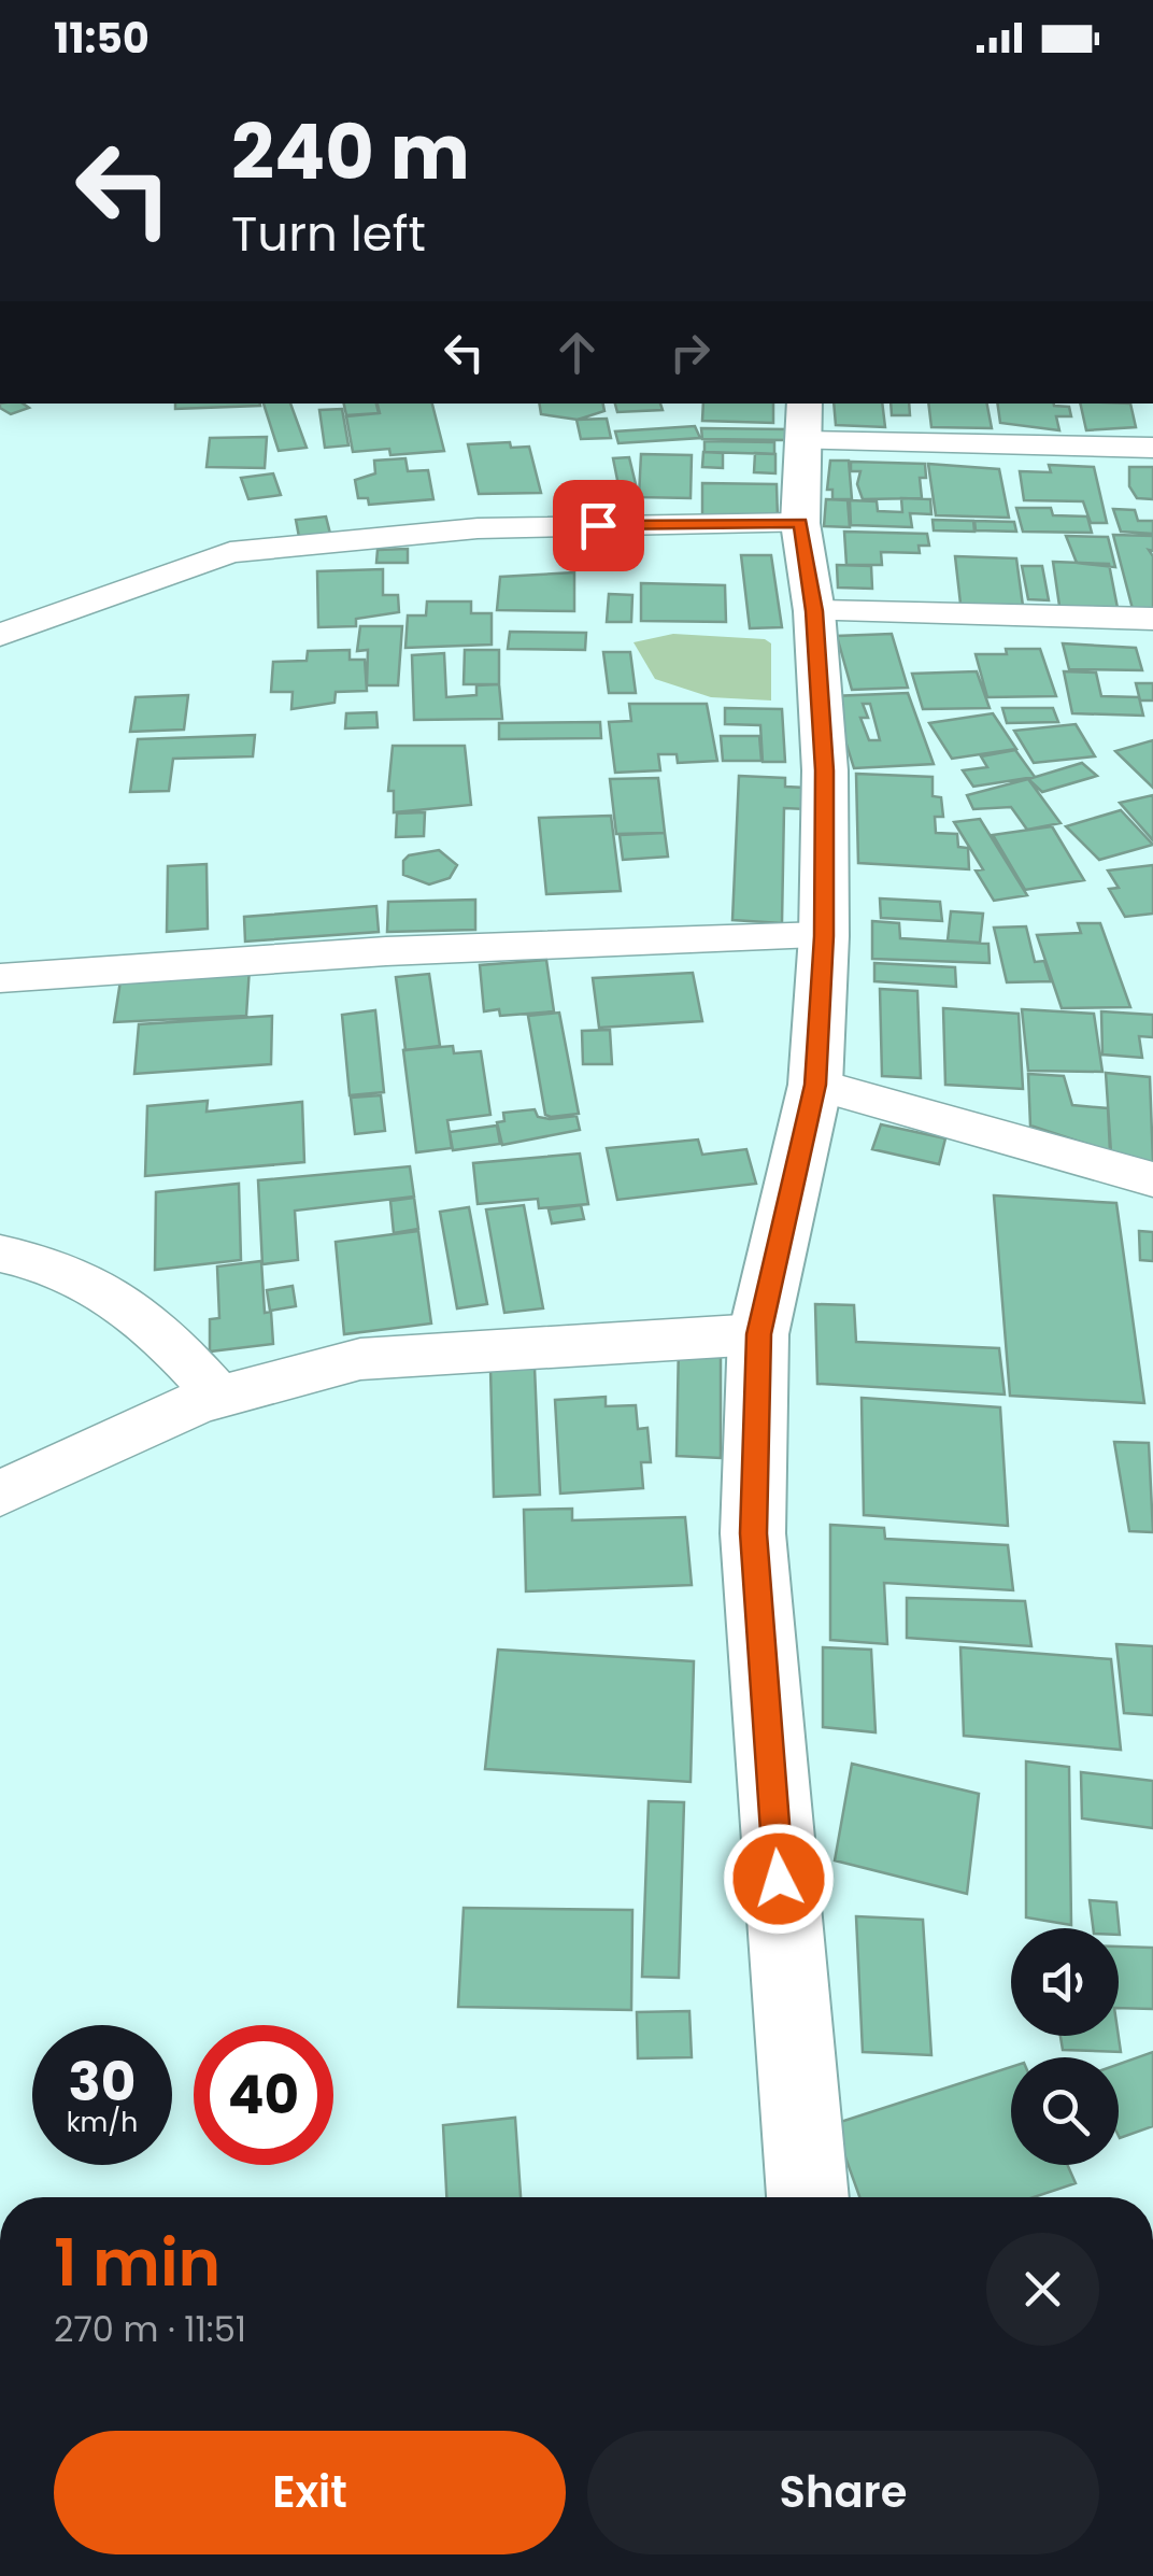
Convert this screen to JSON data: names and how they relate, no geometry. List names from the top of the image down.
{
  "page": {
    "status": "11:50",
    "turn": ["240 m", "Turn left"],
    "speed": "30 km/h",
    "limit": "40",
    "heading": ["1 min", "270 m · 11:51"],
    "buttons": ["Exit", "Share"]
  }
}
